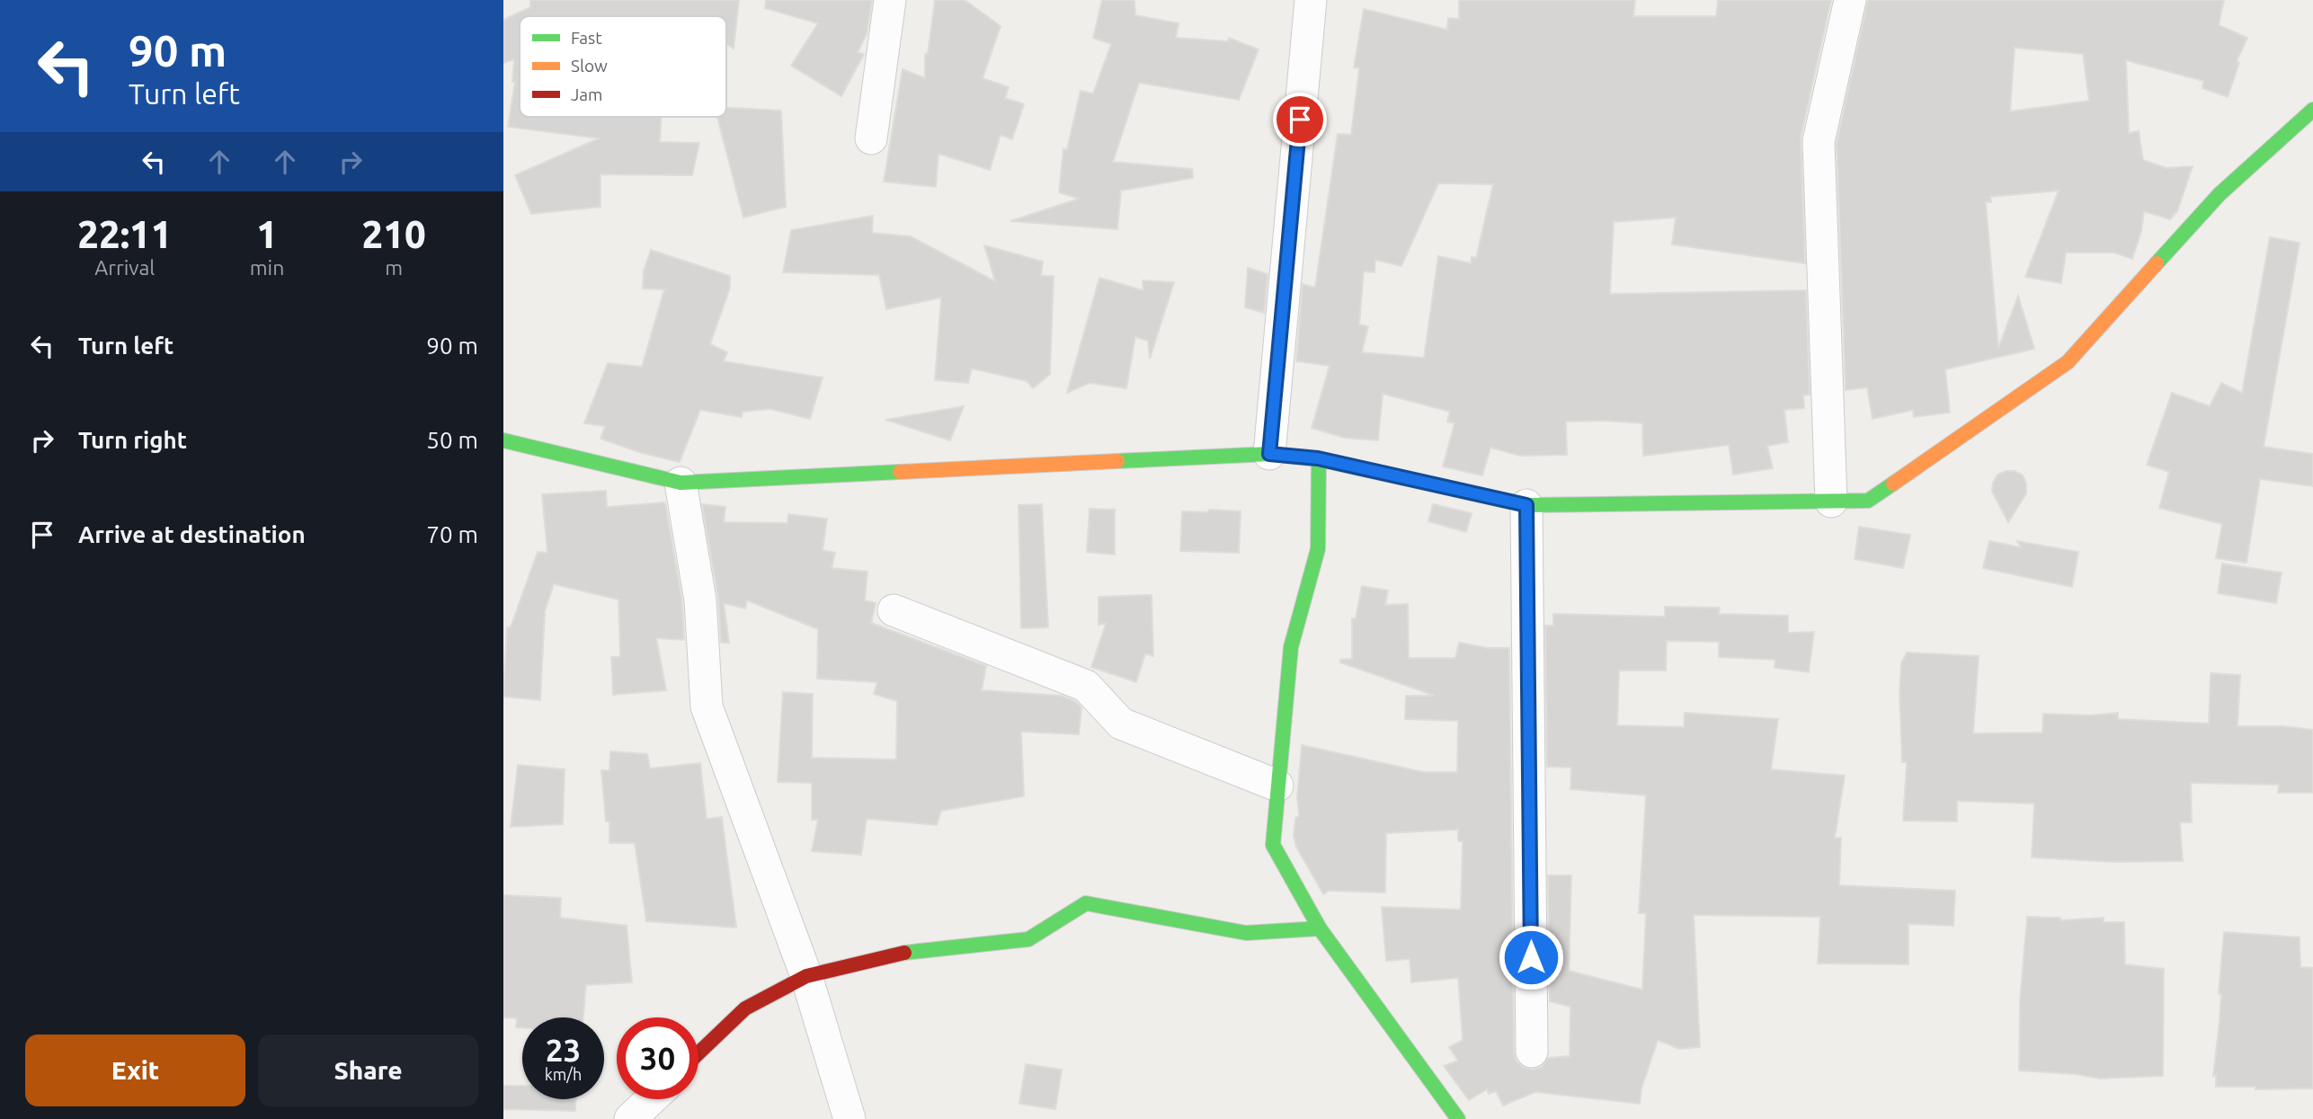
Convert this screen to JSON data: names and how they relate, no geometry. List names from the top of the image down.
{
  "legend": ["Fast", "Slow", "Jam"],
  "page": {
    "turn": ["90 m", "Turn left"],
    "eta": [
      "22:11",
      "Arrival",
      "1",
      "min",
      "210",
      "m"
    ],
    "list": [
      {
        "name": "Turn left",
        "value": "90 m"
      },
      {
        "name": "Turn right",
        "value": "50 m"
      },
      {
        "name": "Arrive at destination",
        "value": "70 m"
      }
    ],
    "speed": "23 km/h",
    "limit": "30",
    "buttons": ["Exit", "Share"]
  }
}
